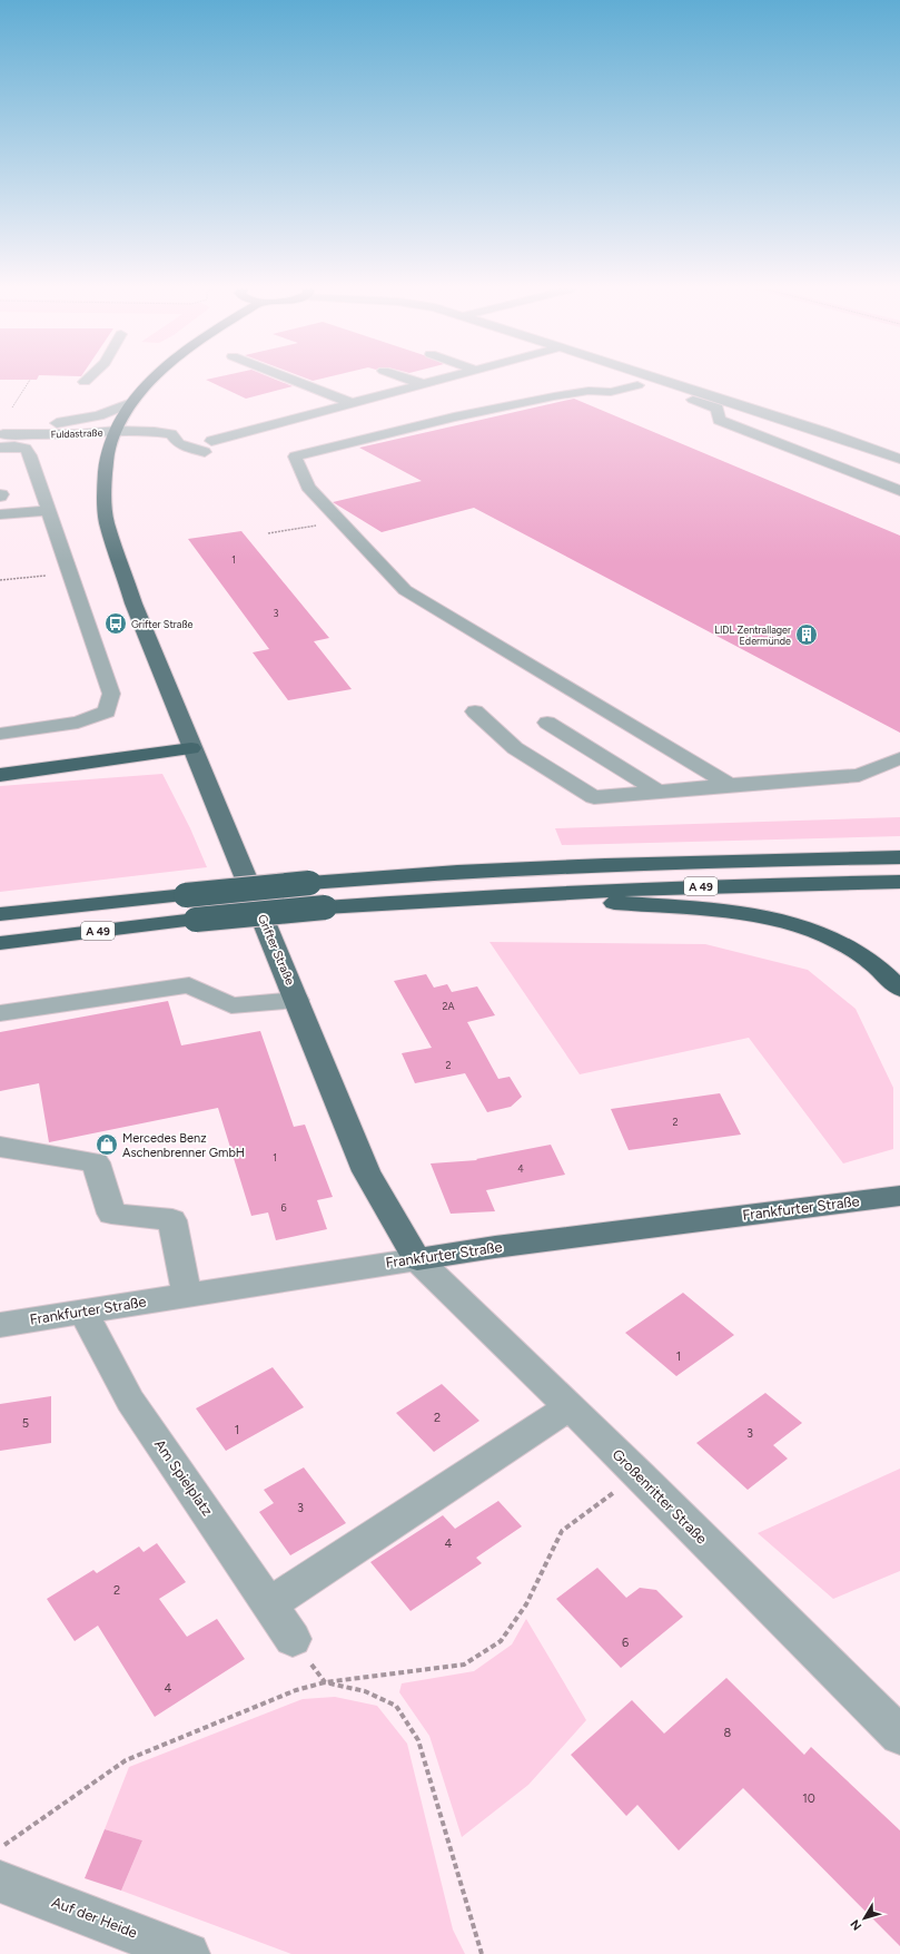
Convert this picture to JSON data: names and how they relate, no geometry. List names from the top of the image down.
{
  "streets": {
    "highway": ["A 49"],
    "main road": ["Grifter Straße", "Frankfurter Straße"],
    "street": [
      "Fuldastraße",
      "Am Spielplatz",
      "Großenritter Straße",
      "Auf der Heide"
    ]
  },
  "crossings": [
    ["Fuldastraße", "Grifter Straße"],
    ["Grifter Straße", "Frankfurter Straße"],
    ["Grifter Straße", "Großenritter Straße"],
    ["Frankfurter Straße", "Am Spielplatz"],
    ["Frankfurter Straße", "Großenritter Straße"]
  ],
  "places": {
    "bus stop": ["Grifter Straße"],
    "building": ["LIDL Zentrallager Edermünde"],
    "shop": ["Mercedes Benz Aschenbrenner GmbH"]
  },
  "house_numbers": [
    "1",
    "3",
    "2A",
    "2",
    "2",
    "1",
    "4",
    "6",
    "1",
    "2",
    "5",
    "1",
    "3",
    "3",
    "4",
    "2",
    "6",
    "4",
    "8",
    "10"
  ],
  "north": "bottom left"
}
